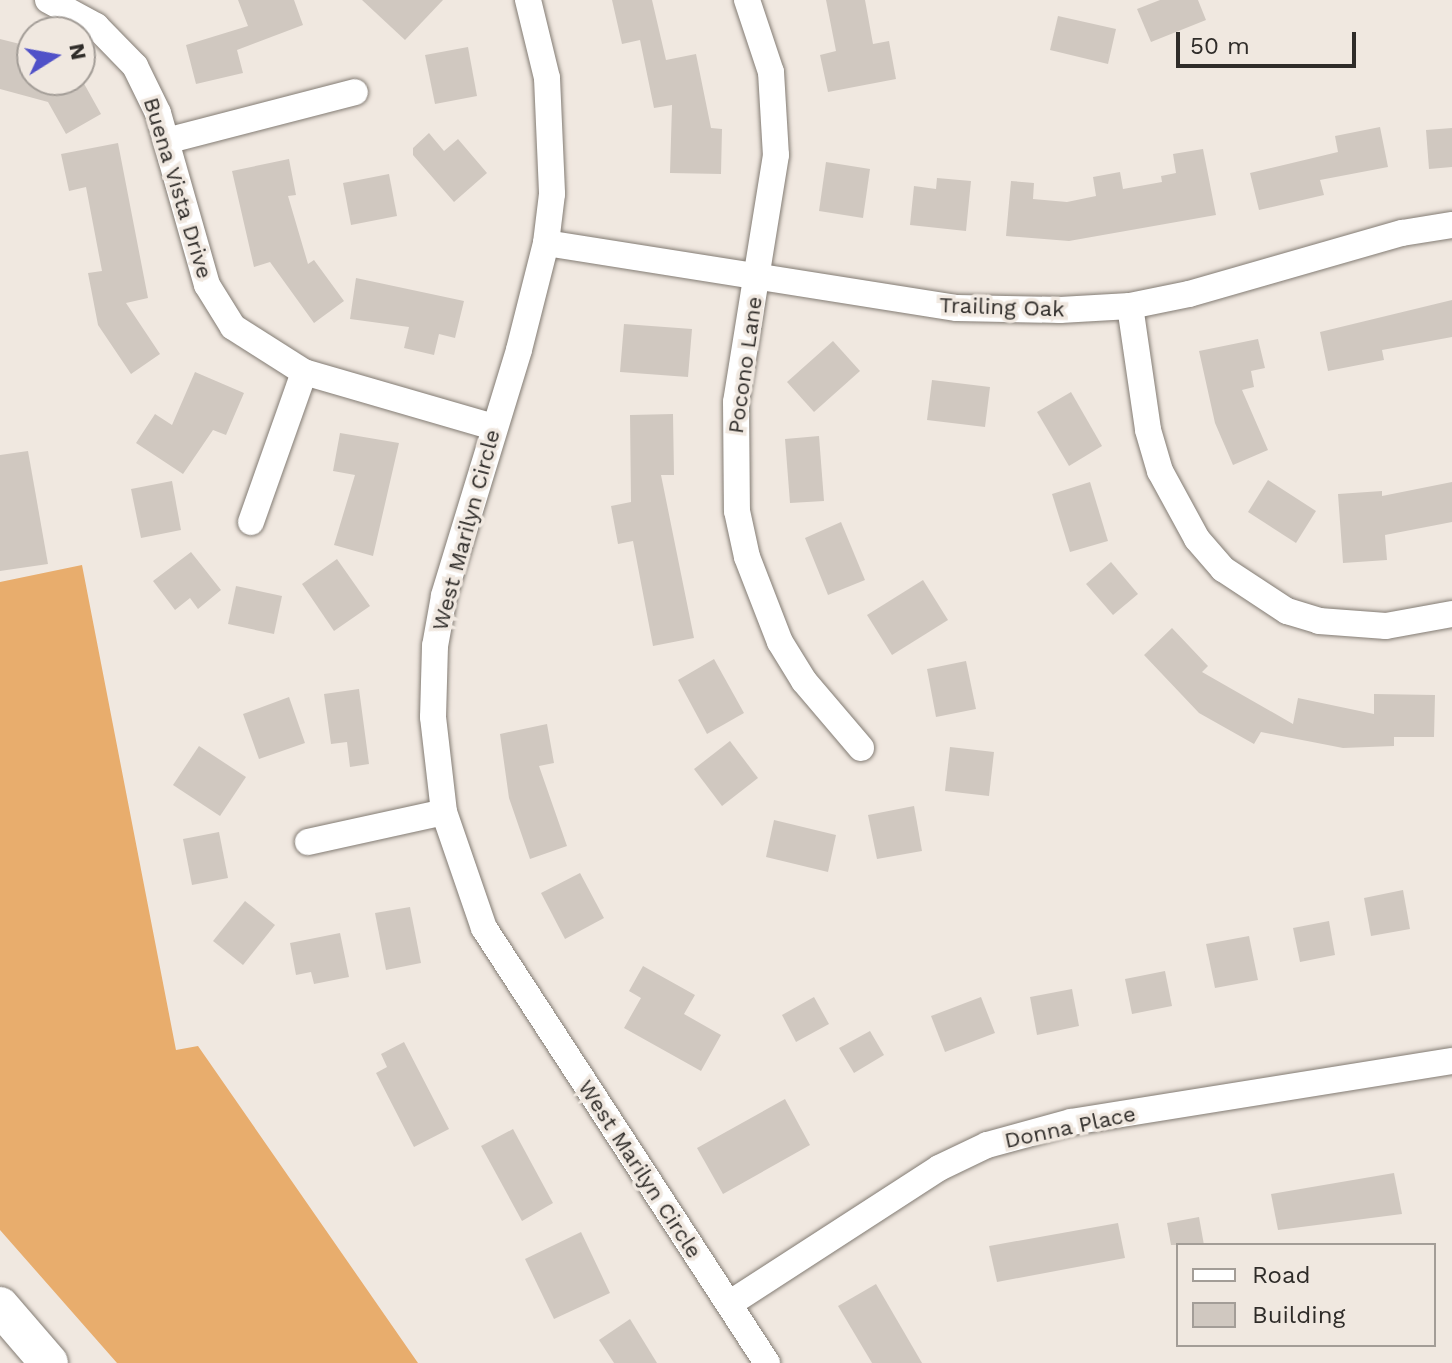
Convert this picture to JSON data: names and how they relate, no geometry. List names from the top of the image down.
{
  "streets": {
    "street": [
      "Buena Vista Drive",
      "Trailing Oak",
      "Pocono Lane",
      "West Marilyn Circle",
      "Donna Place"
    ]
  },
  "crossings": [
    ["Buena Vista Drive", "West Marilyn Circle"],
    ["Trailing Oak", "Pocono Lane"],
    ["Trailing Oak", "West Marilyn Circle"],
    ["West Marilyn Circle", "Donna Place"]
  ],
  "legend": ["Road", "Building"],
  "scale_bar": "50 m",
  "north": "right"
}
